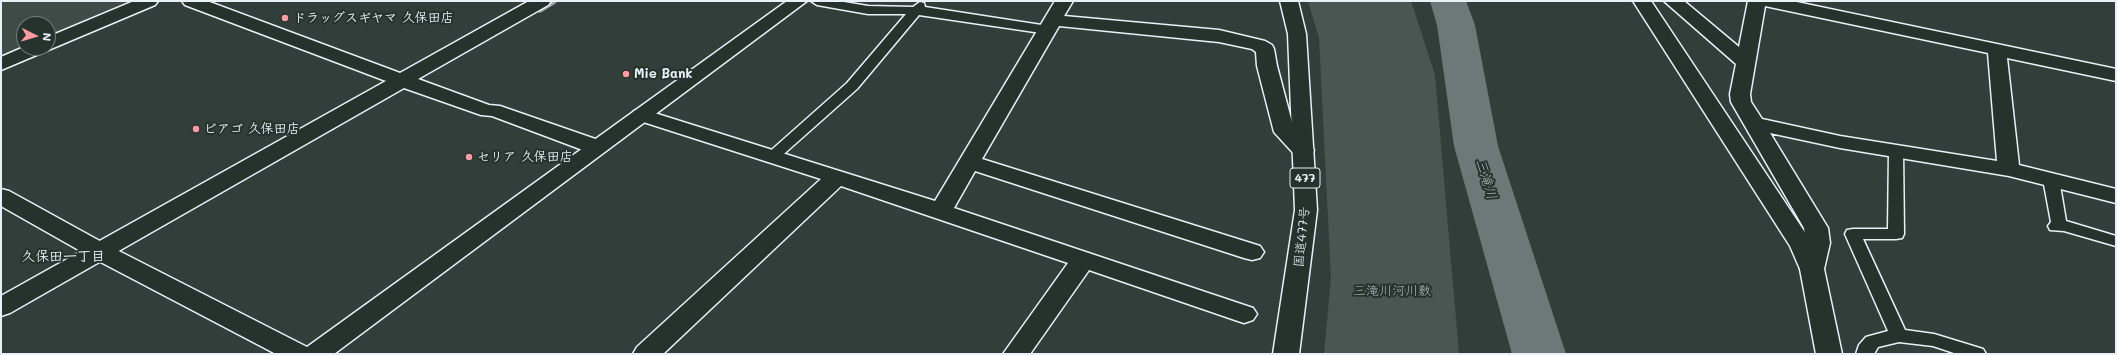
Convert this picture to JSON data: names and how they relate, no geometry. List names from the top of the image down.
{
  "streets": {
    "main road": ["477", "国道477号"]
  },
  "districts": ["久保田一丁目"],
  "water": ["三滝川"],
  "parks": ["三滝川河川敷"],
  "places": [
    "ドラッグスギヤマ 久保田店",
    "Mie Bank",
    "ピアゴ 久保田店",
    "セリア 久保田店"
  ],
  "north": "right"
}
